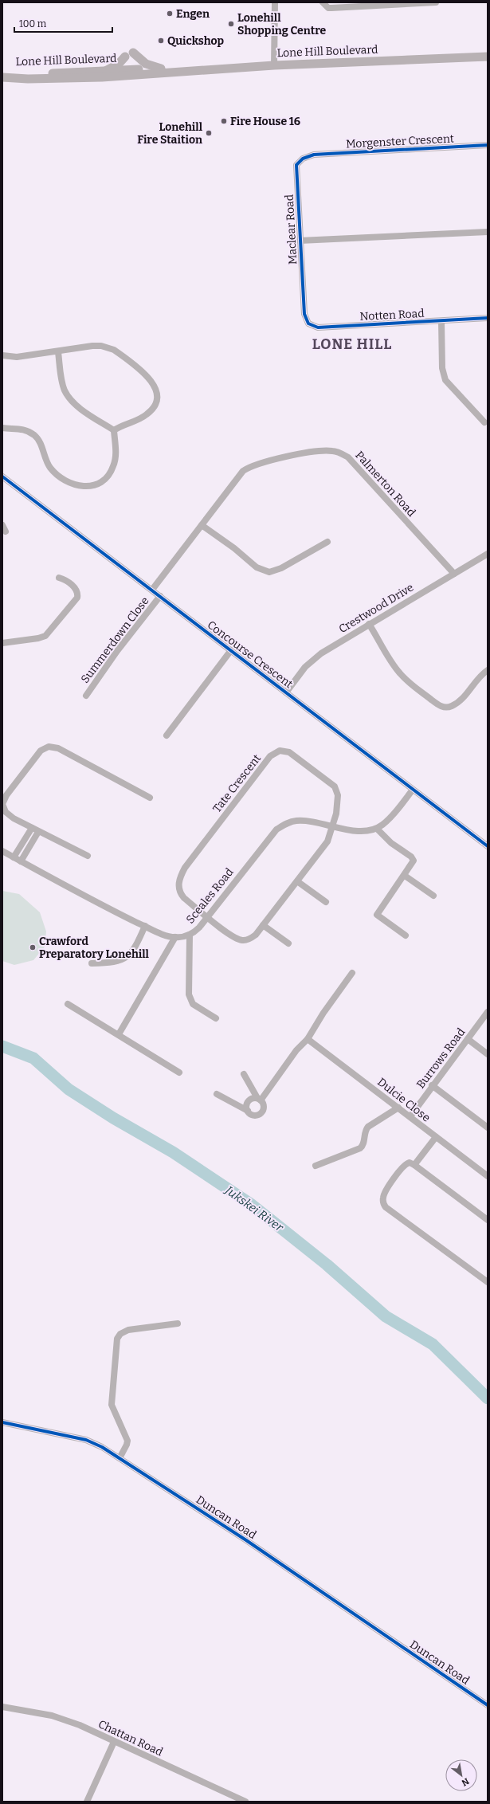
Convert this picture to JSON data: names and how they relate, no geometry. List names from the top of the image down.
{
  "streets": {
    "street": [
      "Lone Hill Boulevard",
      "Morgenster Crescent",
      "Maclear Road",
      "Notten Road",
      "Palmerton Road",
      "Crestwood Drive",
      "Summerdown Close",
      "Concourse Crescent",
      "Tate Crescent",
      "Sceales Road",
      "Burrows Road",
      "Dulcie Close",
      "Duncan Road",
      "Chattan Road"
    ]
  },
  "crossings": [
    ["Morgenster Crescent", "Maclear Road"],
    ["Maclear Road", "Notten Road"],
    ["Palmerton Road", "Crestwood Drive"],
    ["Palmerton Road", "Concourse Crescent"],
    ["Crestwood Drive", "Concourse Crescent"],
    ["Summerdown Close", "Concourse Crescent"],
    ["Tate Crescent", "Sceales Road"],
    ["Burrows Road", "Dulcie Close"]
  ],
  "districts": ["LONE HILL"],
  "water": ["Jukskei River"],
  "places": [
    "Engen",
    "Lonehill Shopping Centre",
    "Quickshop",
    "Fire House 16",
    "Lonehill Fire Staition",
    "Crawford Preparatory Lonehill"
  ],
  "scale_bar": "100 m",
  "north": "bottom right"
}
